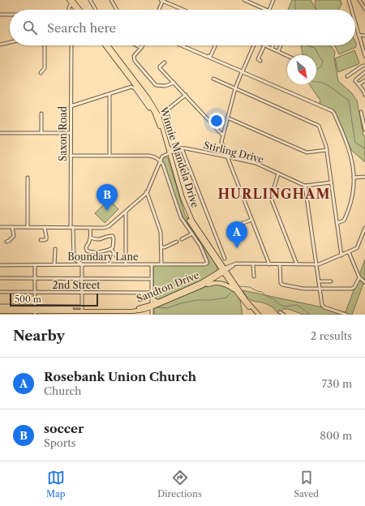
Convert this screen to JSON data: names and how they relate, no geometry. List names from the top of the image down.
{
  "streets": {
    "main road": ["Winnie Mandela Drive", "Sandton Drive"],
    "street": [
      "Saxon Road",
      "Stirling Drive",
      "Boundary Lane",
      "2nd Street"
    ]
  },
  "crossings": [
    ["Stirling Drive", "Winnie Mandela Drive"],
    ["Winnie Mandela Drive", "Sandton Drive"]
  ],
  "districts": ["HURLINGHAM"],
  "scale_bar": "500 m",
  "north": "bottom right",
  "page": {
    "search": "Search here",
    "pins": ["B", "A"],
    "scale": "500 m",
    "heading": ["Nearby", "2 results"],
    "list": [
      {
        "mark": "A",
        "name": "Rosebank Union Church",
        "note": "Church",
        "value": "730 m"
      },
      {
        "mark": "B",
        "name": "soccer",
        "note": "Sports",
        "value": "800 m"
      }
    ],
    "nav": ["Map", "Directions", "Saved"]
  }
}
